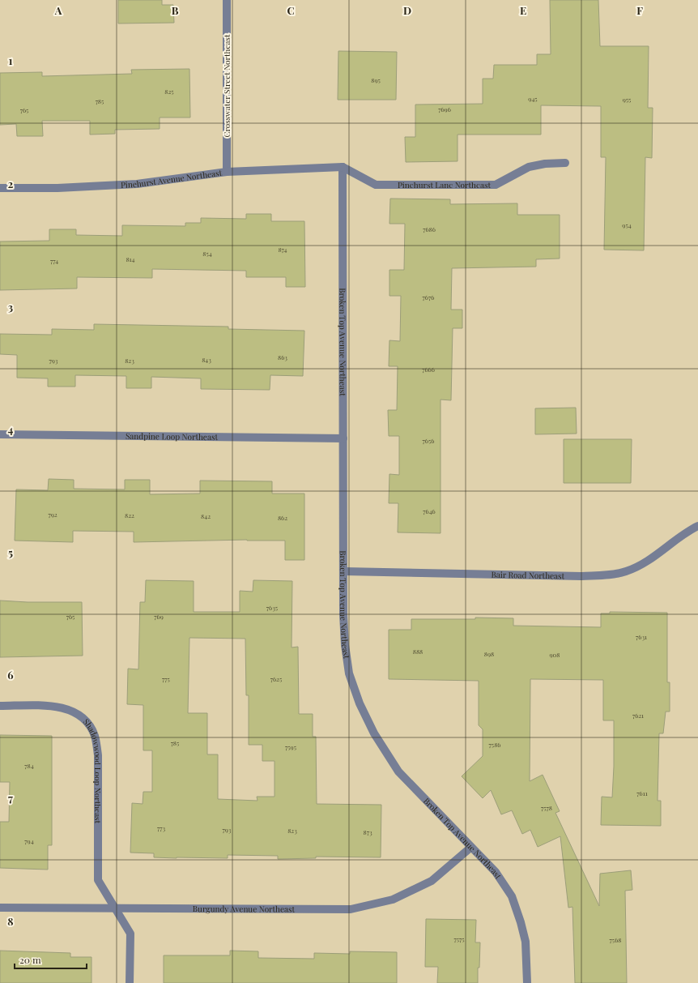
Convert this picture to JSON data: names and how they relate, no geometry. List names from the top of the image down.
{
  "streets": {
    "street": [
      "Crosswater Street Northeast",
      "Pinehurst Avenue Northeast",
      "Pinehurst Lane Northeast",
      "Broken Top Avenue Northeast",
      "Sandpine Loop Northeast",
      "Bair Road Northeast",
      "Shadowwood Loop Northeast",
      "Burgundy Avenue Northeast"
    ]
  },
  "crossings": [
    ["Crosswater Street Northeast", "Pinehurst Avenue Northeast"],
    ["Pinehurst Avenue Northeast", "Pinehurst Lane Northeast"],
    ["Pinehurst Avenue Northeast", "Broken Top Avenue Northeast"],
    ["Pinehurst Lane Northeast", "Broken Top Avenue Northeast"],
    ["Broken Top Avenue Northeast", "Sandpine Loop Northeast"],
    ["Broken Top Avenue Northeast", "Bair Road Northeast"],
    ["Broken Top Avenue Northeast", "Burgundy Avenue Northeast"],
    ["Shadowwood Loop Northeast", "Burgundy Avenue Northeast"]
  ],
  "house_numbers": [
    "895",
    "825",
    "945",
    "955",
    "785",
    "7696",
    "765",
    "954",
    "7686",
    "874",
    "854",
    "814",
    "774",
    "7676",
    "863",
    "843",
    "793",
    "823",
    "7666",
    "7656",
    "7646",
    "792",
    "822",
    "842",
    "862",
    "7635",
    "765",
    "769",
    "7631",
    "888",
    "898",
    "908",
    "775",
    "7625",
    "7621",
    "785",
    "7586",
    "7595",
    "784",
    "7611",
    "7578",
    "773",
    "793",
    "823",
    "873",
    "794",
    "7575",
    "7568"
  ],
  "scale_bar": "20 m",
  "grid": {
    "columns": [
      "A",
      "B",
      "C",
      "D",
      "E",
      "F"
    ],
    "rows": [
      "1",
      "2",
      "3",
      "4",
      "5",
      "6",
      "7",
      "8"
    ]
  }
}
